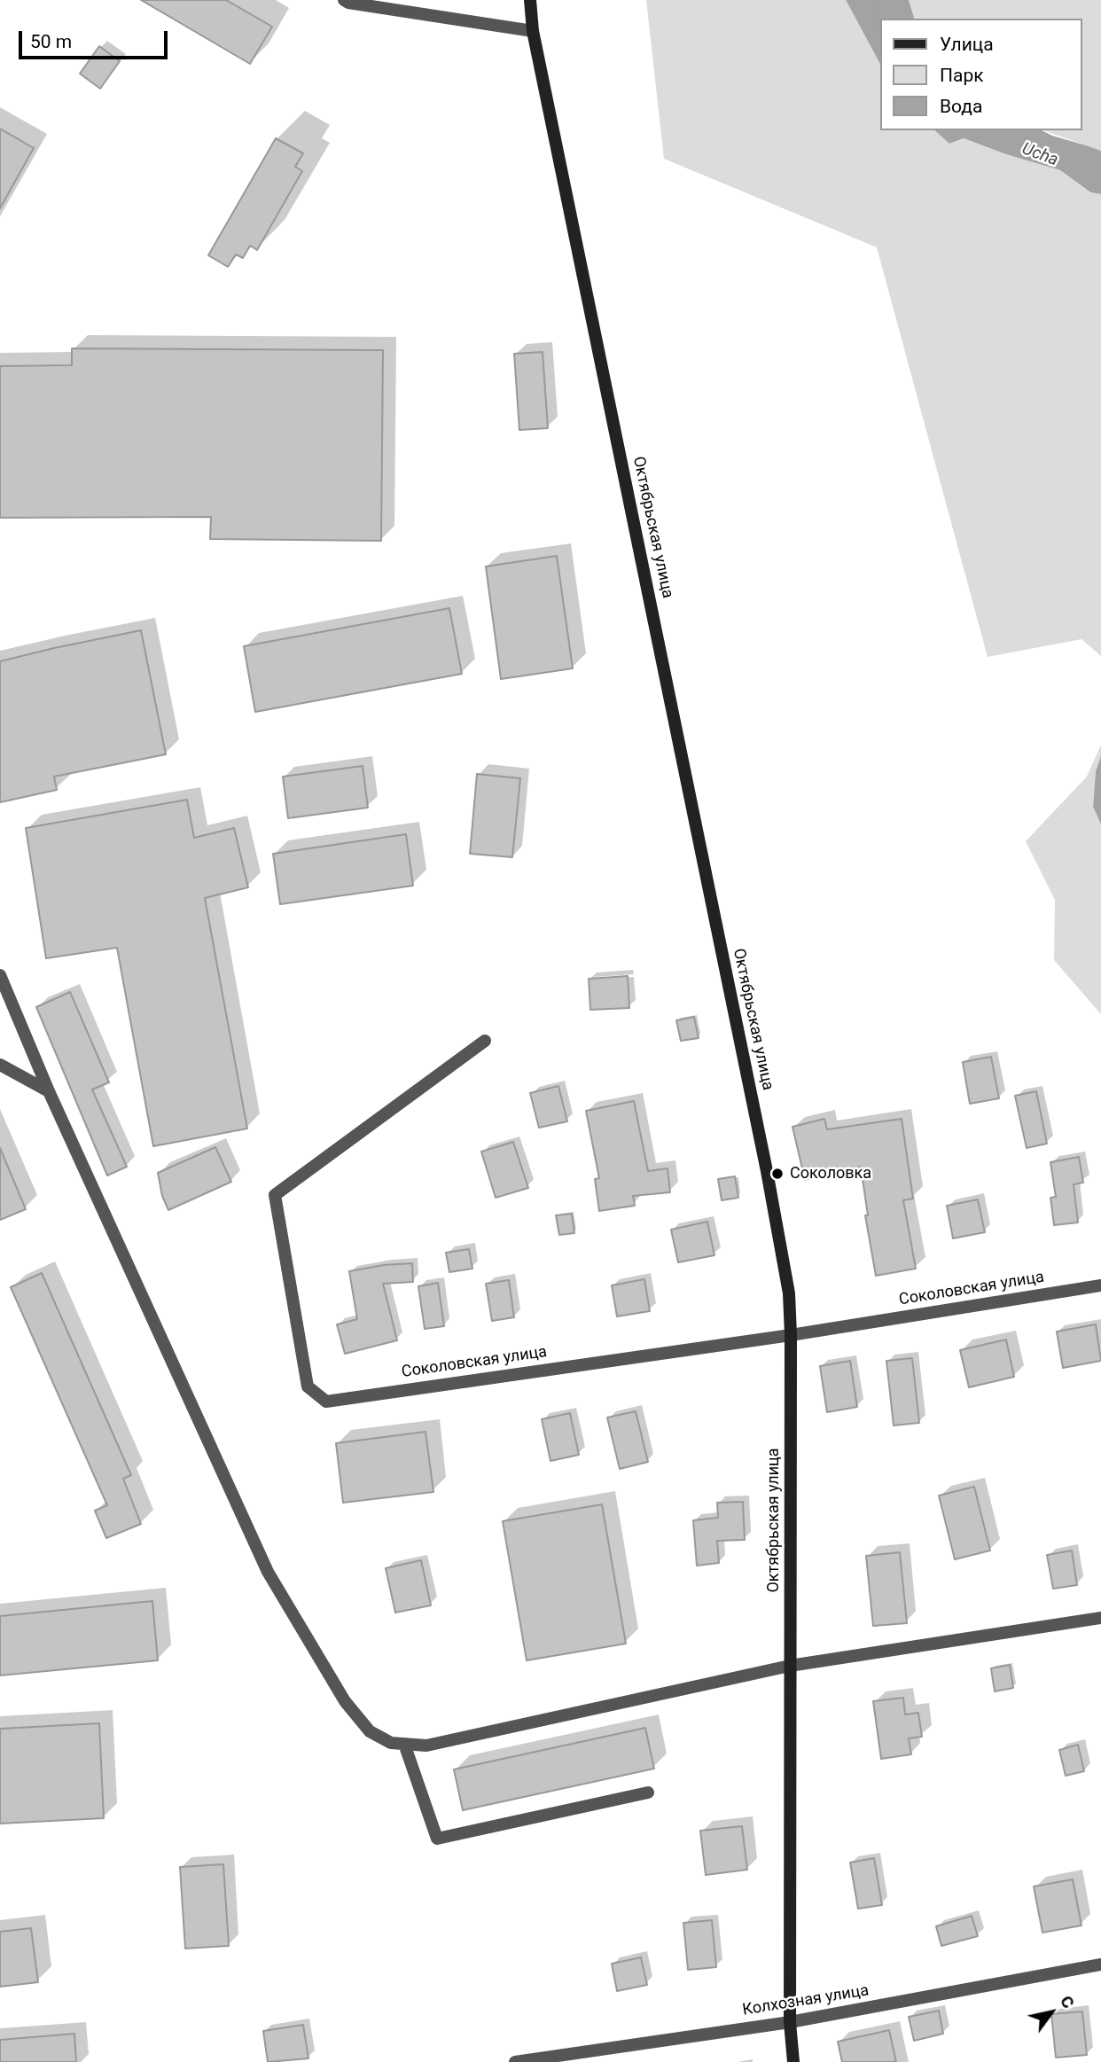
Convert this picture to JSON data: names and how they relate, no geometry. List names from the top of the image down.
{
  "streets": {
    "street": ["Октябрьская улица", "Соколовская улица", "Колхозная улица"]
  },
  "crossings": [
    ["Октябрьская улица", "Соколовская улица"],
    ["Октябрьская улица", "Колхозная улица"]
  ],
  "water": ["Ucha"],
  "places": ["Соколовка"],
  "legend": ["Улица", "Парк", "Вода"],
  "scale_bar": "50 m",
  "north": "top right"
}
